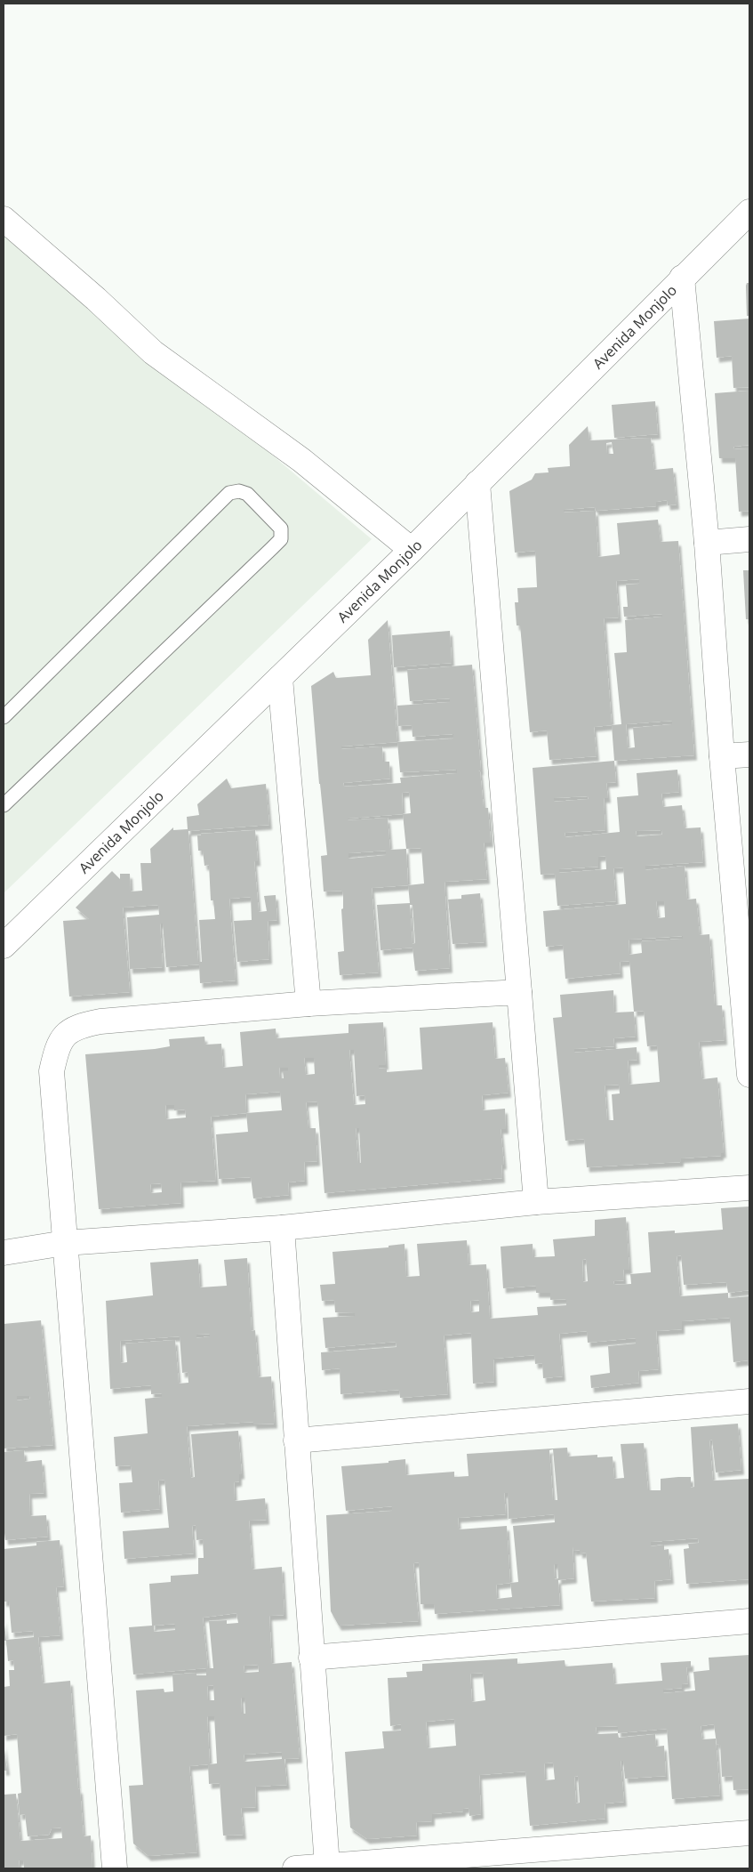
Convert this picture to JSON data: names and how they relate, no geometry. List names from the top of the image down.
{
  "streets": {
    "street": ["Avenida Monjolo"]
  }
}
